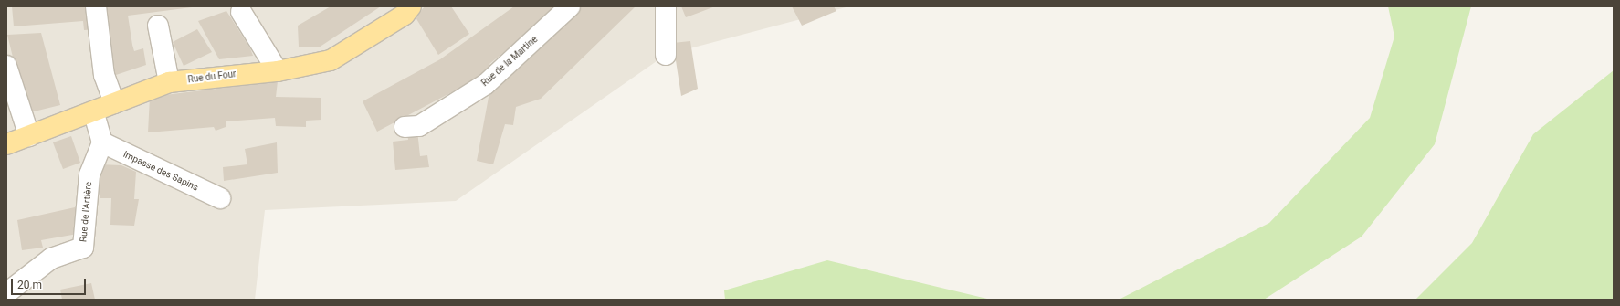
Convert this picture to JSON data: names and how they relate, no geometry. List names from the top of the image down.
{
  "streets": {
    "main road": ["Rue du Four"],
    "street": ["Rue de la Martine", "Impasse des Sapins", "Rue de l'Artière"]
  },
  "crossings": [
    ["Impasse des Sapins", "Rue de l'Artière"]
  ],
  "scale_bar": "20 m"
}
